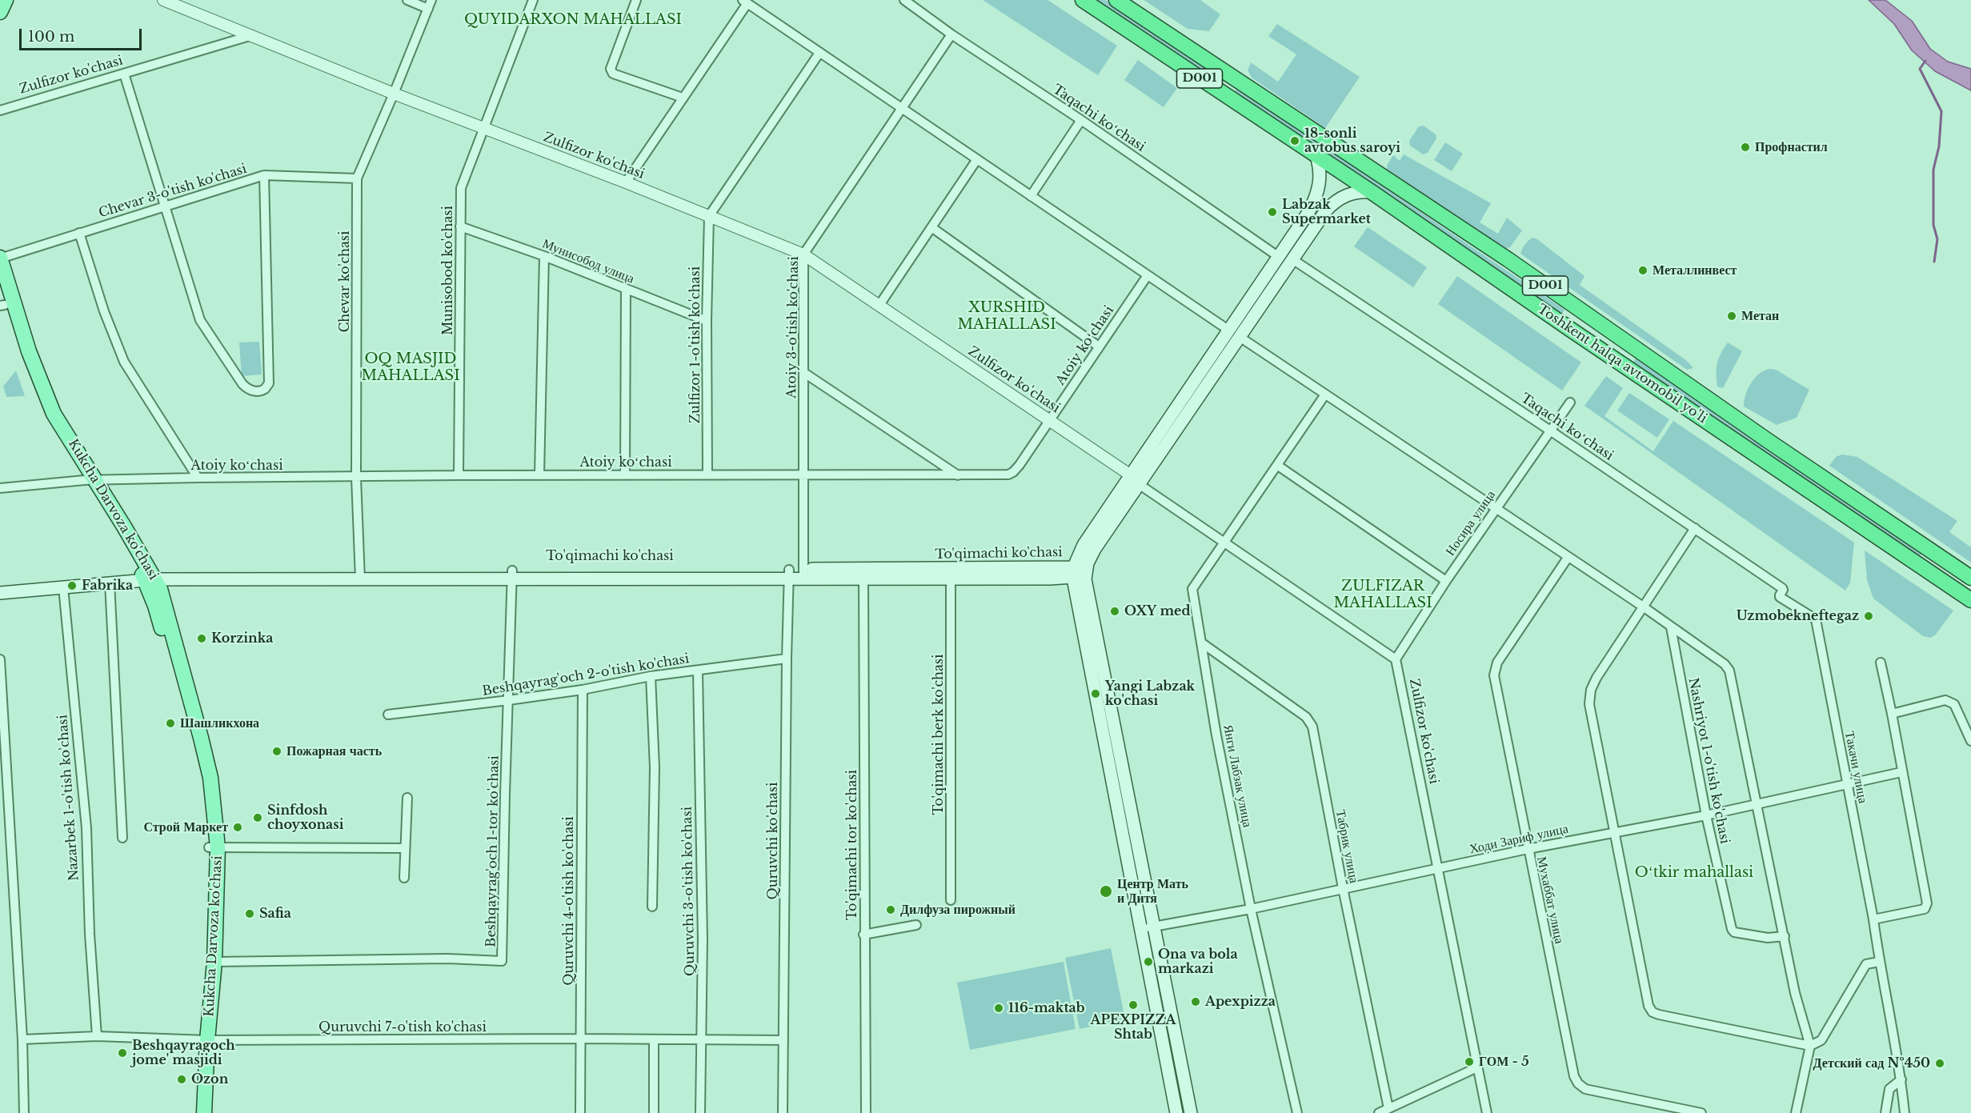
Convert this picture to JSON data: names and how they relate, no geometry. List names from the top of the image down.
{
  "streets": {
    "highway": ["D001", "Toshkent halqa avtomobil yo'li"],
    "main road": ["Kukcha Darvoza ko'chasi", "To'qimachi ko'chasi"],
    "street": [
      "Zulfizor ko'chasi",
      "Taqachi koʻchasi",
      "Chevar 3-o'tish ko'chasi",
      "Мунисобод улица",
      "Munisobod ko'chasi",
      "Chevar ko'chasi",
      "Atoiy 3-o'tish ko'chasi",
      "Zulfizor 1-o'tish ko'chasi",
      "Atoiy koʻchasi",
      "Носира улица",
      "Beshqayrag'och 2-o'tish ko'chasi",
      "To'qimachi berk ko'chasi",
      "Nashriyot 1-o'tish ko'chasi",
      "Такачи улица",
      "Янги Лабзак улица",
      "Nazarbek 1-o'tish ko'chasi",
      "Ходи Зариф улица",
      "Quruvchi ko'chasi",
      "To'qimachi tor ko'chasi",
      "Табрик улица",
      "Beshqayrag'och 1-tor ko'chasi",
      "Quruvchi 3-o'tish ko'chasi",
      "Мухаббат улица",
      "Quruvchi 4-o'tish ko'chasi",
      "Quruvchi 7-o'tish ko'chasi"
    ]
  },
  "crossings": [
    ["Zulfizor ko'chasi", "Munisobod ko'chasi"],
    ["Zulfizor ko'chasi", "Chevar ko'chasi"],
    ["Zulfizor ko'chasi", "Atoiy 3-o'tish ko'chasi"],
    ["Zulfizor ko'chasi", "Zulfizor 1-o'tish ko'chasi"],
    ["Zulfizor ko'chasi", "Atoiy koʻchasi"],
    ["Zulfizor ko'chasi", "Носира улица"],
    ["Zulfizor ko'chasi", "Янги Лабзак улица"],
    ["Zulfizor ko'chasi", "Ходи Зариф улица"],
    ["Taqachi koʻchasi", "Atoiy 3-o'tish ko'chasi"],
    ["Taqachi koʻchasi", "Носира улица"],
    ["Taqachi koʻchasi", "Такачи улица"],
    ["Chevar 3-o'tish ko'chasi", "Chevar ko'chasi"],
    ["Chevar 3-o'tish ko'chasi", "Kukcha Darvoza ko'chasi"],
    ["Мунисобод улица", "Munisobod ko'chasi"],
    ["Мунисобод улица", "Zulfizor 1-o'tish ko'chasi"],
    ["Munisobod ko'chasi", "Atoiy koʻchasi"],
    ["Chevar ko'chasi", "Atoiy koʻchasi"],
    ["Chevar ko'chasi", "To'qimachi ko'chasi"],
    ["Atoiy 3-o'tish ko'chasi", "Atoiy koʻchasi"],
    ["Atoiy 3-o'tish ko'chasi", "To'qimachi ko'chasi"],
    ["Zulfizor 1-o'tish ko'chasi", "Atoiy koʻchasi"],
    ["Atoiy koʻchasi", "Kukcha Darvoza ko'chasi"],
    ["Kukcha Darvoza ko'chasi", "To'qimachi ko'chasi"],
    ["Kukcha Darvoza ko'chasi", "Beshqayrag'och 1-tor ko'chasi"],
    ["Kukcha Darvoza ko'chasi", "Quruvchi 7-o'tish ko'chasi"],
    ["To'qimachi ko'chasi", "To'qimachi berk ko'chasi"],
    ["To'qimachi ko'chasi", "Nazarbek 1-o'tish ko'chasi"],
    ["To'qimachi ko'chasi", "Quruvchi ko'chasi"],
    ["To'qimachi ko'chasi", "To'qimachi tor ko'chasi"],
    ["To'qimachi ko'chasi", "Beshqayrag'och 1-tor ko'chasi"],
    ["Beshqayrag'och 2-o'tish ko'chasi", "Quruvchi ko'chasi"],
    ["Beshqayrag'och 2-o'tish ko'chasi", "Beshqayrag'och 1-tor ko'chasi"],
    ["Beshqayrag'och 2-o'tish ko'chasi", "Quruvchi 3-o'tish ko'chasi"],
    ["Beshqayrag'och 2-o'tish ko'chasi", "Quruvchi 4-o'tish ko'chasi"],
    ["Nashriyot 1-o'tish ko'chasi", "Ходи Зариф улица"],
    ["Такачи улица", "Ходи Зариф улица"],
    ["Янги Лабзак улица", "Ходи Зариф улица"],
    ["Янги Лабзак улица", "Табрик улица"],
    ["Nazarbek 1-o'tish ko'chasi", "Quruvchi 7-o'tish ko'chasi"],
    ["Ходи Зариф улица", "Табрик улица"],
    ["Ходи Зариф улица", "Мухаббат улица"],
    ["Quruvchi ko'chasi", "Quruvchi 7-o'tish ko'chasi"],
    ["Quruvchi 3-o'tish ko'chasi", "Quruvchi 7-o'tish ko'chasi"],
    ["Quruvchi 4-o'tish ko'chasi", "Quruvchi 7-o'tish ko'chasi"]
  ],
  "districts": [
    "QUYIDARXON MAHALLASI",
    "XURSHID MAHALLASI",
    "OQ MASJID MAHALLASI",
    "ZULFIZAR MAHALLASI",
    "Oʻtkir mahallasi"
  ],
  "places": [
    "18-sonli avtobus saroyi",
    "Профнастил",
    "Labzak Supermarket",
    "Металлинвест",
    "Метан",
    "Fabrika",
    "OXY med",
    "Uzmobekneftegaz",
    "Korzinka",
    "Yangi Labzak ko'chasi",
    "Шашликхона",
    "Пожарная часть",
    "Sinfdosh choyxonasi",
    "Строй Маркет",
    "Центр Мать и Дитя",
    "Дилфуза пирожный",
    "Safia",
    "Ona va bola markazi",
    "Apexpizza",
    "APEXPIZZA Shtab",
    "116-maktab",
    "Beshqayragoch jome' masjidi",
    "ГОМ - 5",
    "Детский сад №450",
    "Ozon"
  ],
  "scale_bar": "100 m"
}
